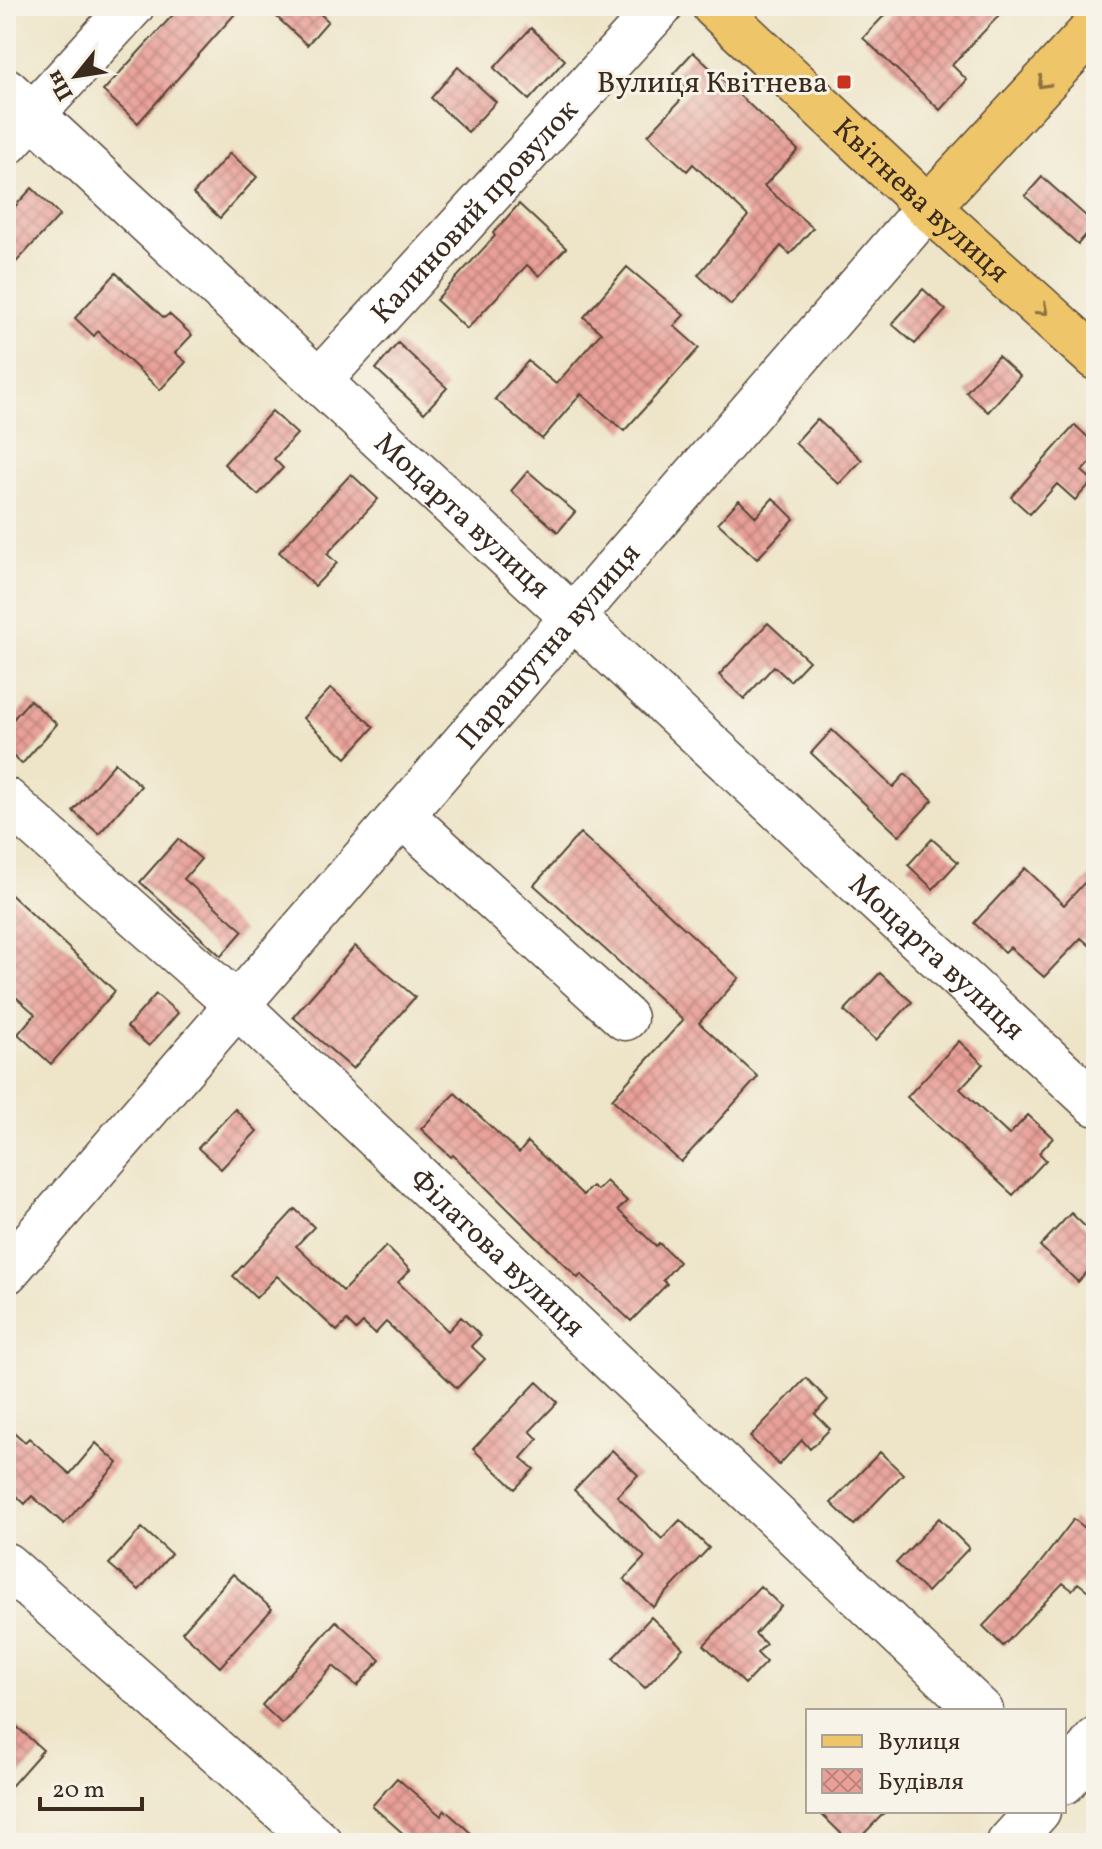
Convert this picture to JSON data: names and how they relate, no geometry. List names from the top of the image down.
{
  "streets": {
    "main road": ["Квітнева вулиця", "Парашутна вулиця"],
    "street": ["Калиновий провулок", "Моцарта вулиця", "Філатова вулиця"]
  },
  "crossings": [
    ["Квітнева вулиця", "Парашутна вулиця"],
    ["Калиновий провулок", "Моцарта вулиця"],
    ["Моцарта вулиця", "Парашутна вулиця"],
    ["Парашутна вулиця", "Філатова вулиця"]
  ],
  "one_way": ["Квітнева вулиця"],
  "places": {
    "transit": ["Вулиця Квітнева"]
  },
  "legend": ["Вулиця", "Будівля"],
  "scale_bar": "20 m",
  "north": "bottom left"
}
